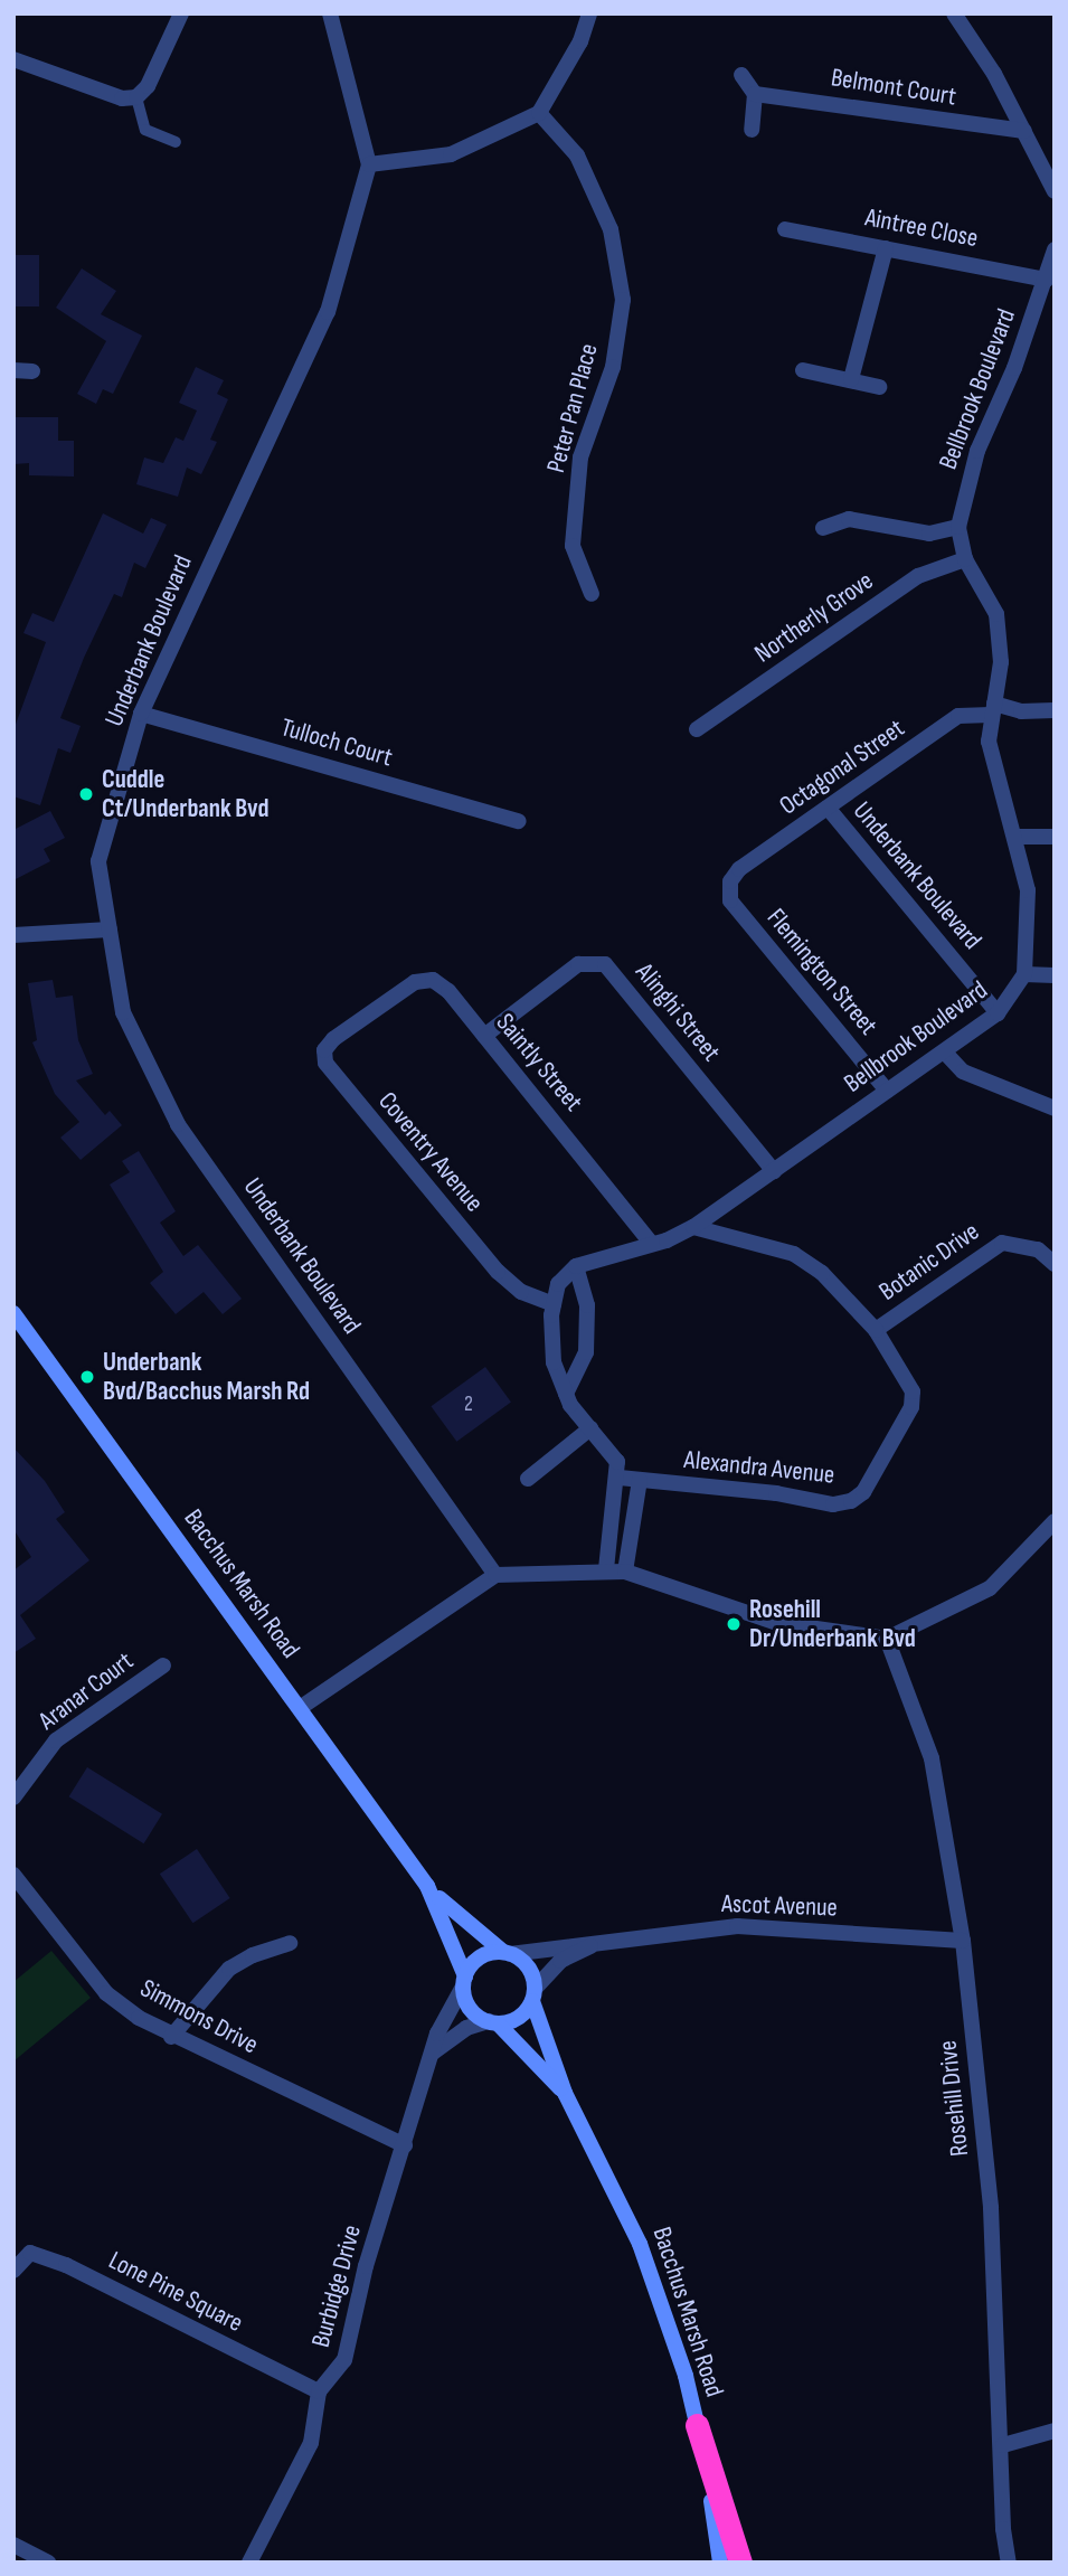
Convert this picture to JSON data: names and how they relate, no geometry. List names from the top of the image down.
{
  "streets": {
    "main road": ["Bacchus Marsh Road"],
    "street": [
      "Belmont Court",
      "Aintree Close",
      "Bellbrook Boulevard",
      "Peter Pan Place",
      "Northerly Grove",
      "Underbank Boulevard",
      "Tulloch Court",
      "Octagonal Street",
      "Flemington Street",
      "Alinghi Street",
      "Saintly Street",
      "Coventry Avenue",
      "Botanic Drive",
      "Alexandra Avenue",
      "Aranar Court",
      "Ascot Avenue",
      "Simmons Drive",
      "Rosehill Drive",
      "Burbidge Drive",
      "Lone Pine Square"
    ]
  },
  "crossings": [
    ["Aintree Close", "Bellbrook Boulevard"],
    ["Bellbrook Boulevard", "Northerly Grove"],
    ["Bellbrook Boulevard", "Underbank Boulevard"],
    ["Bellbrook Boulevard", "Octagonal Street"],
    ["Bellbrook Boulevard", "Flemington Street"],
    ["Bellbrook Boulevard", "Alinghi Street"],
    ["Bellbrook Boulevard", "Saintly Street"],
    ["Bellbrook Boulevard", "Alexandra Avenue"],
    ["Underbank Boulevard", "Tulloch Court"],
    ["Underbank Boulevard", "Octagonal Street"],
    ["Octagonal Street", "Flemington Street"],
    ["Alinghi Street", "Saintly Street"],
    ["Saintly Street", "Coventry Avenue"],
    ["Botanic Drive", "Alexandra Avenue"],
    ["Bacchus Marsh Road", "Ascot Avenue"],
    ["Bacchus Marsh Road", "Burbidge Drive"],
    ["Ascot Avenue", "Rosehill Drive"],
    ["Ascot Avenue", "Burbidge Drive"],
    ["Simmons Drive", "Burbidge Drive"],
    ["Burbidge Drive", "Lone Pine Square"]
  ],
  "places": ["Cuddle Ct/Underbank Bvd", "Underbank Bvd/Bacchus Marsh Rd", "Rosehill Dr/Underbank Bvd"],
  "house_numbers": ["2"]
}
